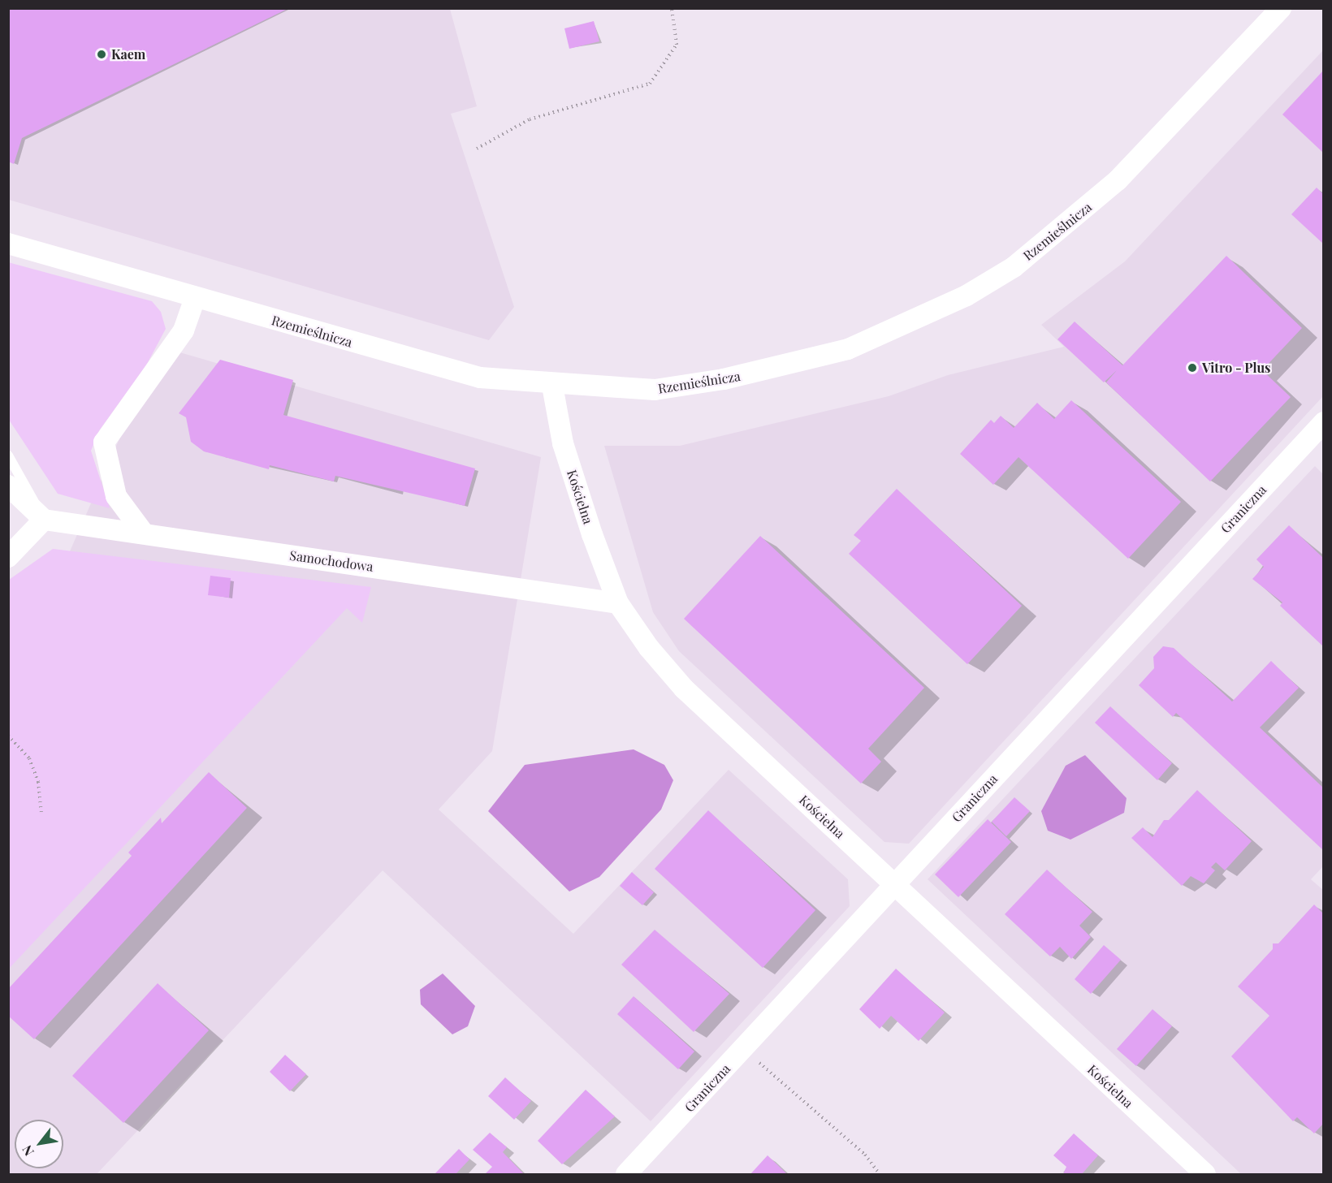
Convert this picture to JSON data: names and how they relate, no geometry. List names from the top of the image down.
{
  "streets": {
    "street": [
      "Rzemieślnicza",
      "Kościelna",
      "Graniczna",
      "Samochodowa"
    ]
  },
  "crossings": [
    ["Rzemieślnicza", "Kościelna"],
    ["Kościelna", "Graniczna"],
    ["Kościelna", "Samochodowa"]
  ],
  "places": ["Kaem", "Vitro - Plus"],
  "north": "bottom left"
}
